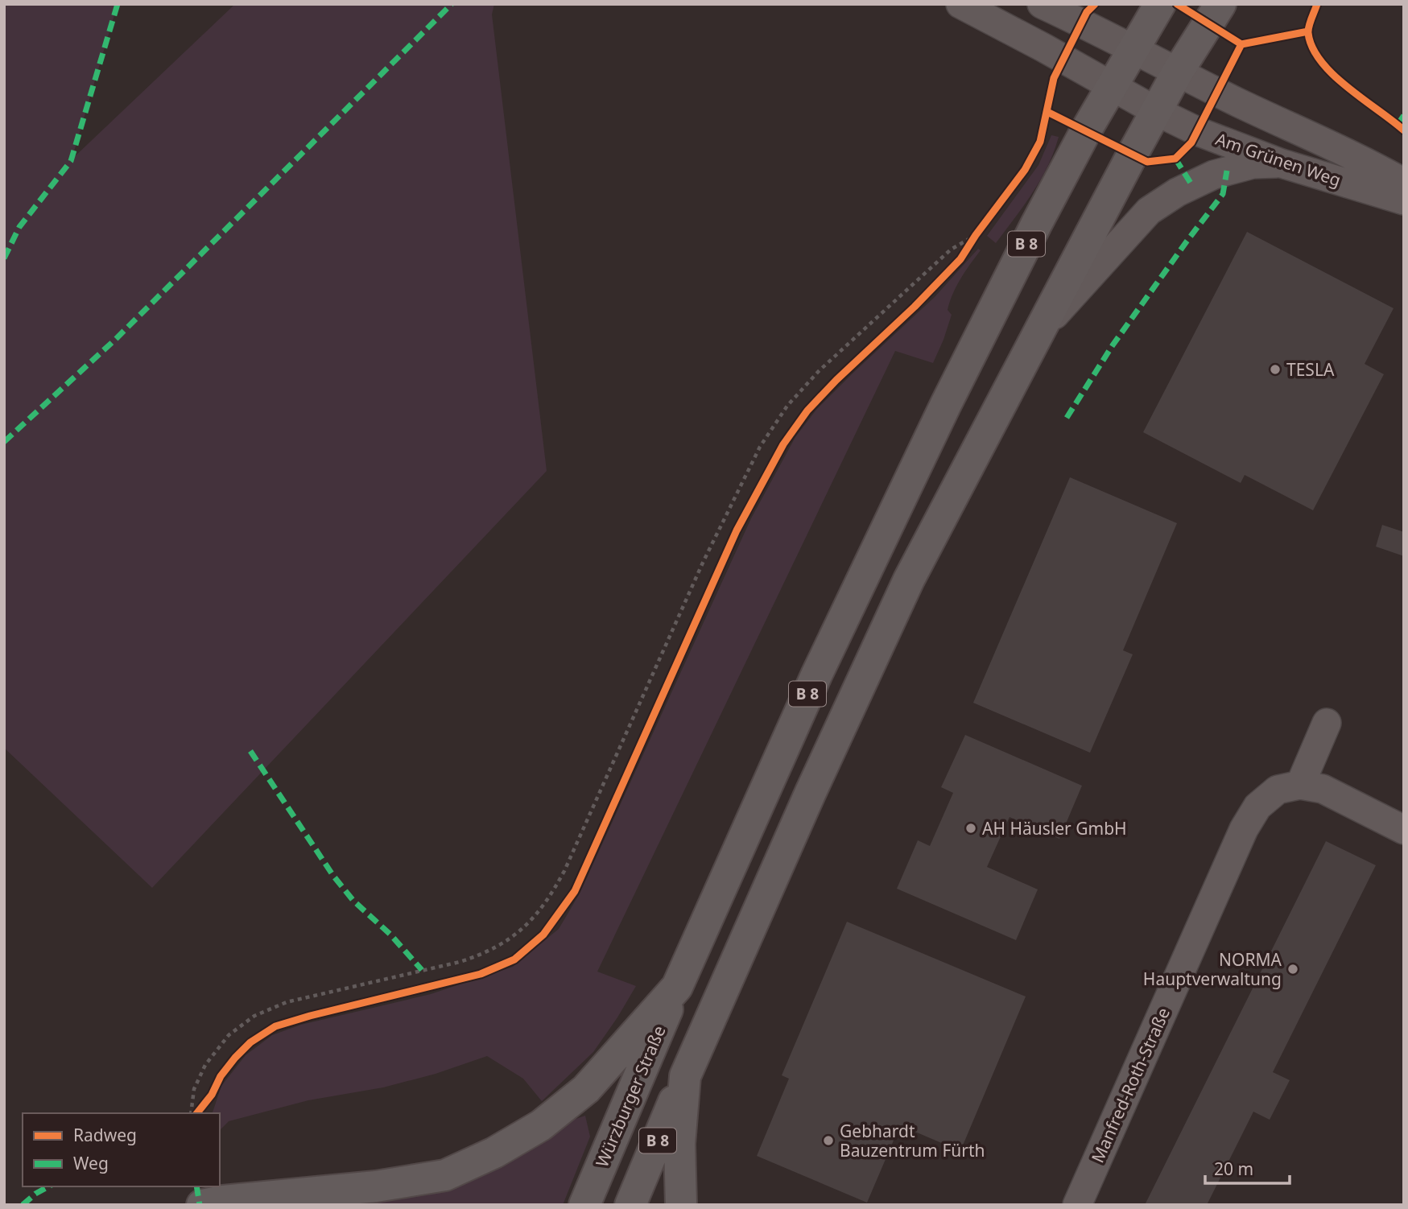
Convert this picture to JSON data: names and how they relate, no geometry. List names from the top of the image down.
{
  "streets": {
    "main road": ["B 8", "Würzburger Straße"],
    "street": ["Am Grünen Weg", "Manfred-Roth-Straße"]
  },
  "crossings": [
    ["Am Grünen Weg", "B 8"],
    ["B 8", "Würzburger Straße"]
  ],
  "places": [
    "TESLA",
    "AH Häusler GmbH",
    "NORMA Hauptverwaltung",
    "Gebhardt Bauzentrum Fürth"
  ],
  "legend": ["Radweg", "Weg"],
  "scale_bar": "20 m"
}
